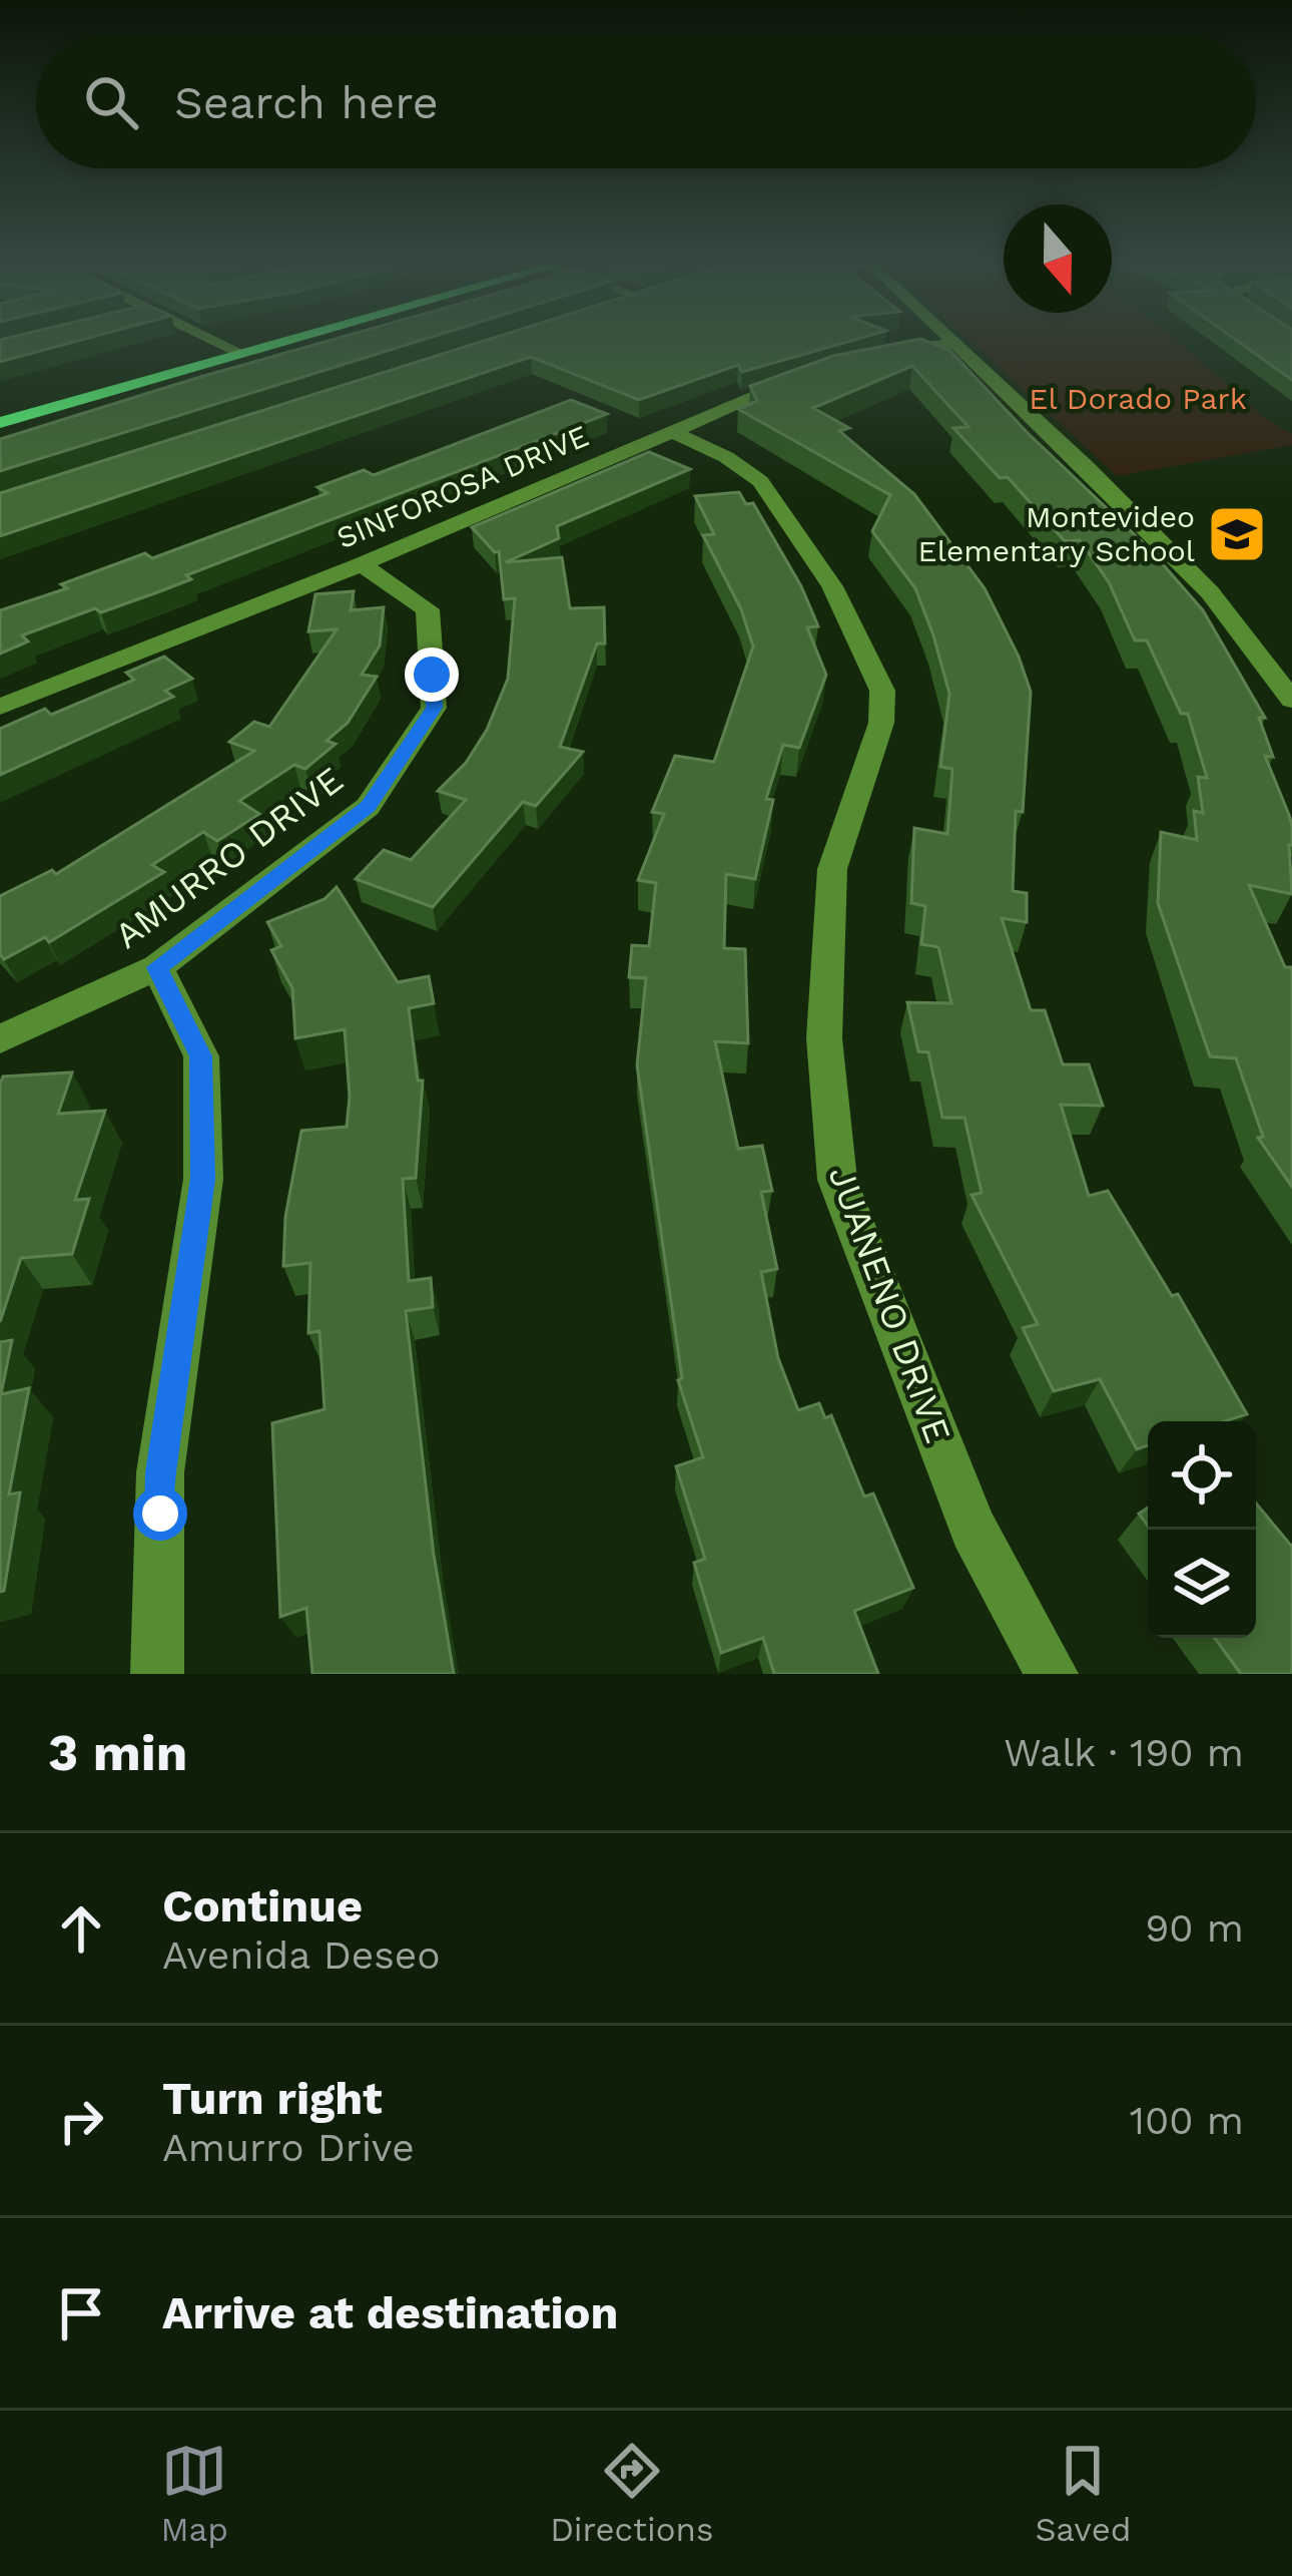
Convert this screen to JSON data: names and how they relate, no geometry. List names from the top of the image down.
{
  "streets": {
    "street": ["SINFOROSA DRIVE", "AMURRO DRIVE", "JUANENO DRIVE"]
  },
  "crossings": [
    ["SINFOROSA DRIVE", "AMURRO DRIVE"],
    ["SINFOROSA DRIVE", "JUANENO DRIVE"]
  ],
  "parks": ["El Dorado Park"],
  "places": {
    "school or university": ["Montevideo Elementary School"]
  },
  "north": "bottom",
  "page": {
    "search": "Search here",
    "heading": ["3 min", "Walk · 190 m"],
    "list": [
      ["Continue", "Avenida Deseo", "90 m"],
      ["Turn right", "Amurro Drive", "100 m"],
      "Arrive at destination"
    ],
    "nav": ["Map", "Directions", "Saved"]
  }
}
